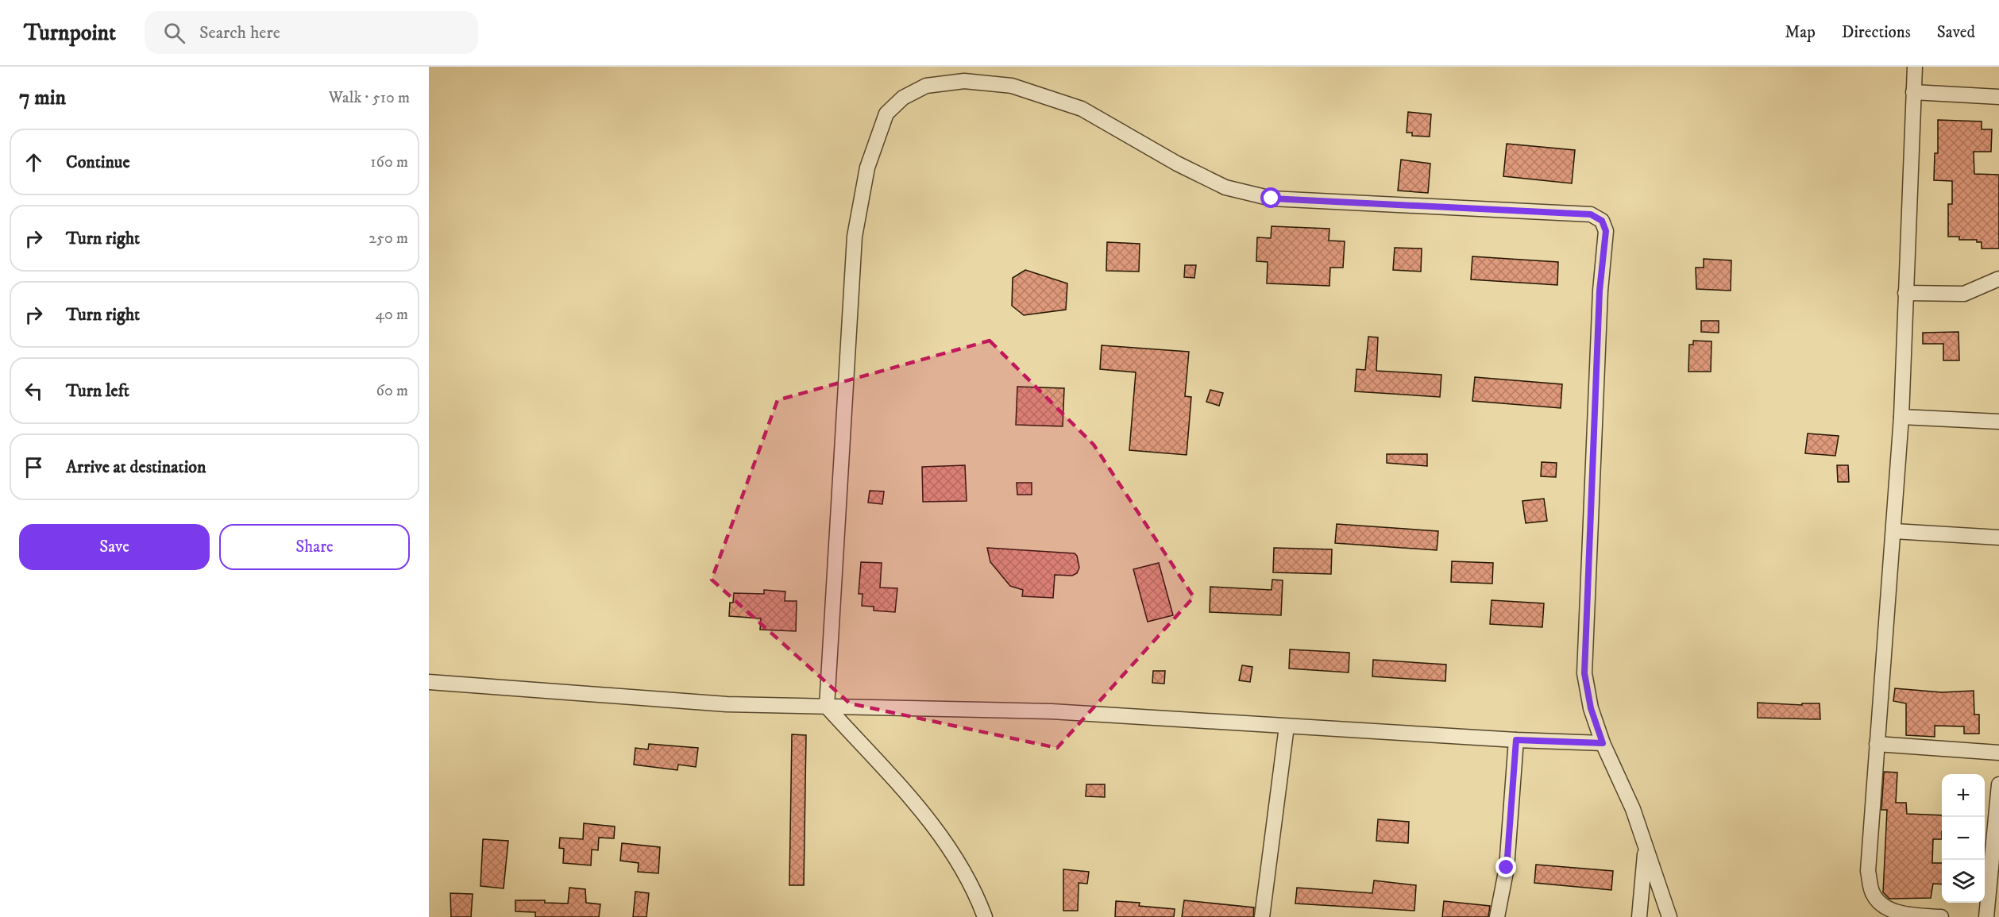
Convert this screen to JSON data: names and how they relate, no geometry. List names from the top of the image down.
{
  "page": {
    "header": "Turnpoint",
    "search": "Search here",
    "nav": ["Map", "Directions", "Saved"],
    "heading": ["7 min", "Walk · 510 m"],
    "list": [
      ["Continue", "160 m"],
      ["Turn right", "250 m"],
      ["Turn right", "40 m"],
      ["Turn left", "60 m"],
      "Arrive at destination"
    ],
    "buttons": ["Save", "Share"],
    "map_buttons": ["+", "−"]
  }
}
